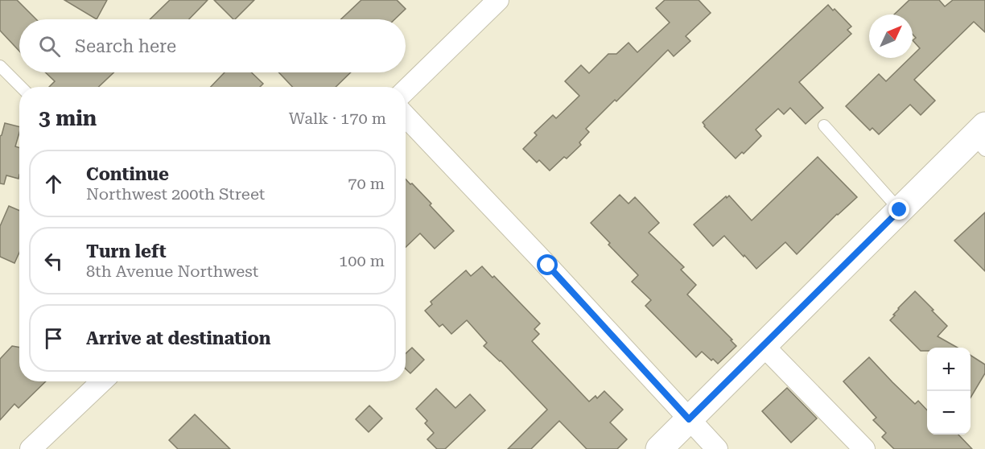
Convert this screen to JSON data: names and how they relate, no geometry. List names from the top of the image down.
{
  "north": "top right",
  "page": {
    "search": "Search here",
    "heading": ["3 min", "Walk · 170 m"],
    "list": [
      ["Continue", "Northwest 200th Street", "70 m"],
      ["Turn left", "8th Avenue Northwest", "100 m"],
      "Arrive at destination"
    ],
    "map_buttons": ["+", "−"]
  }
}
